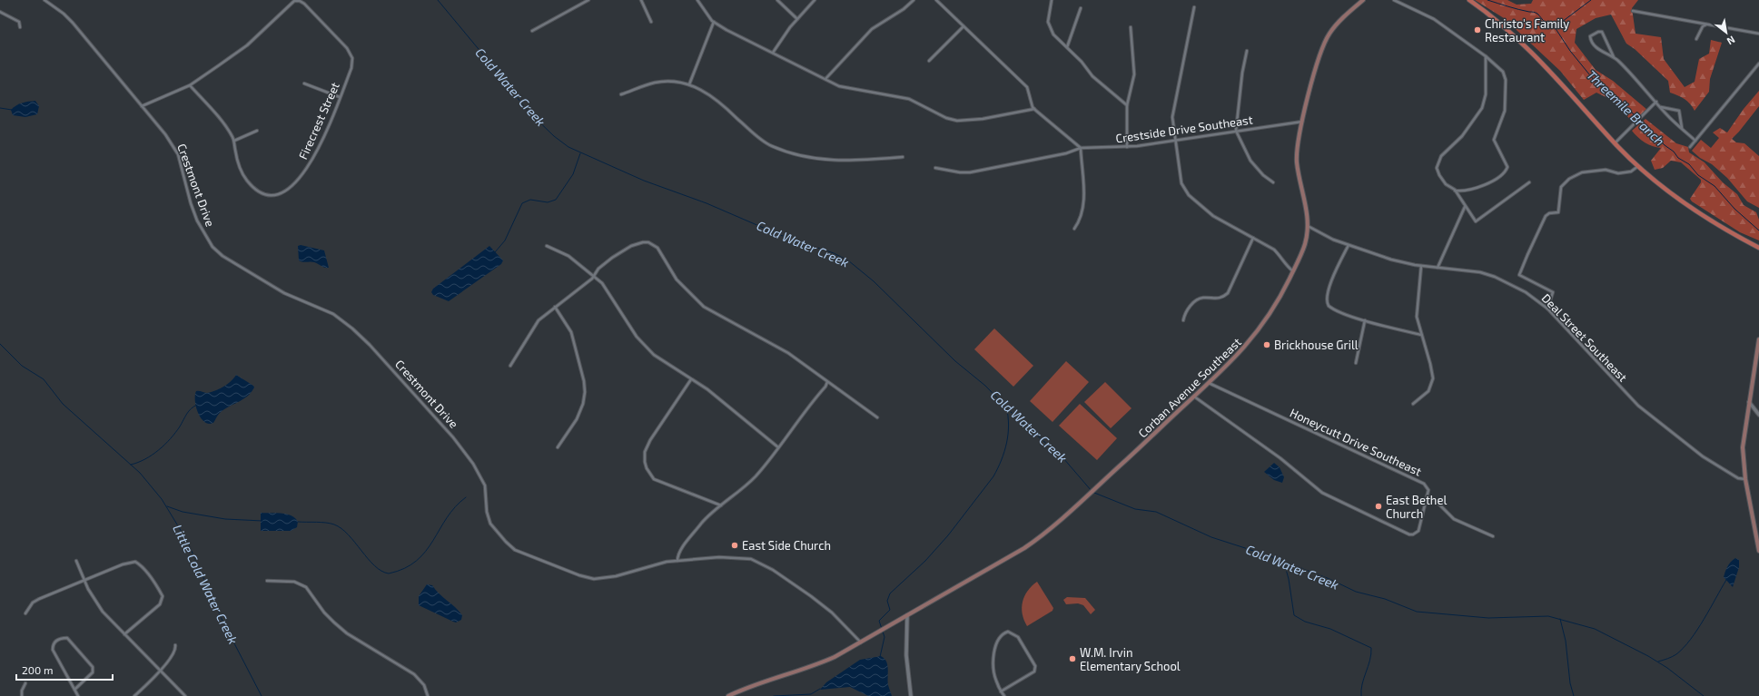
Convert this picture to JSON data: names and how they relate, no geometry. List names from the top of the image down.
{
  "streets": {
    "main road": ["Corban Avenue Southeast"],
    "street": [
      "Firecrest Street",
      "Crestside Drive Southeast",
      "Crestmont Drive",
      "Deal Street Southeast",
      "Honeycutt Drive Southeast"
    ]
  },
  "crossings": [
    ["Crestside Drive Southeast", "Corban Avenue Southeast"],
    ["Crestmont Drive", "Corban Avenue Southeast"],
    ["Deal Street Southeast", "Corban Avenue Southeast"],
    ["Corban Avenue Southeast", "Honeycutt Drive Southeast"]
  ],
  "water": ["Cold Water Creek", "Threemile Branch", "Little Cold Water Creek"],
  "places": [
    "Christo's Family Restaurant",
    "Brickhouse Grill",
    "East Bethel Church",
    "East Side Church",
    "W.M. Irvin Elementary School"
  ],
  "scale_bar": "200 m",
  "north": "bottom right"
}
